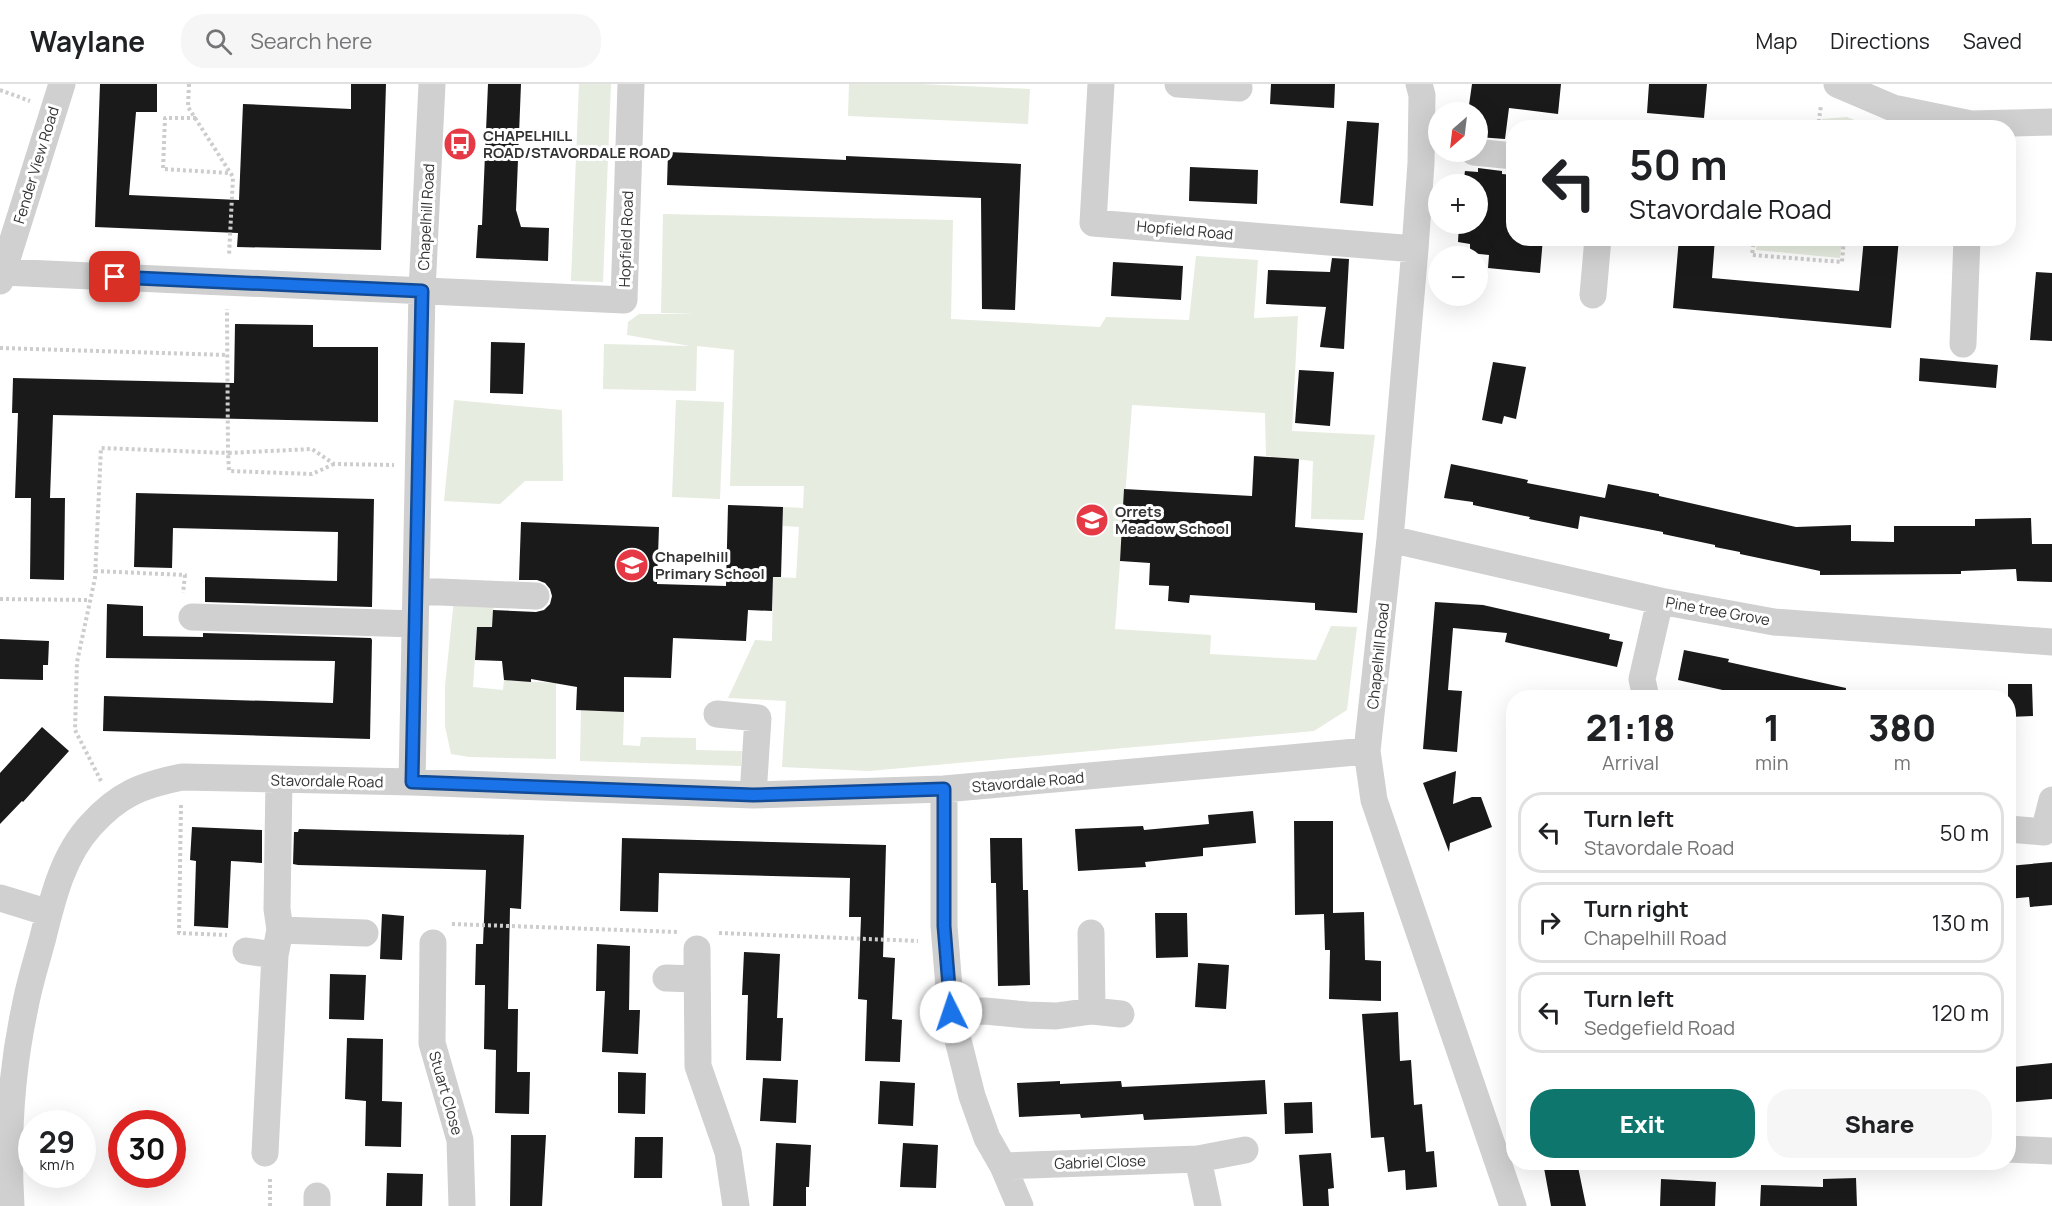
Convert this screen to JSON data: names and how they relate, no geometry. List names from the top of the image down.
{
  "streets": {
    "street": [
      "Fender View Road",
      "Chapelhill Road",
      "Hopfield Road",
      "Pine tree Grove",
      "Stavordale Road",
      "Stuart Close",
      "Gabriel Close"
    ]
  },
  "crossings": [
    ["Chapelhill Road", "Hopfield Road"],
    ["Chapelhill Road", "Pine tree Grove"],
    ["Chapelhill Road", "Stavordale Road"]
  ],
  "places": {
    "bus stop": ["CHAPELHILL ROAD/STAVORDALE ROAD"],
    "school or university": ["Orrets Meadow School", "Chapelhill Primary School"]
  },
  "north": "bottom left",
  "page": {
    "header": "Waylane",
    "search": "Search here",
    "nav": ["Map", "Directions", "Saved"],
    "map_buttons": ["+", "−"],
    "turn": ["50 m", "Stavordale Road"],
    "eta": [
      "21:18",
      "Arrival",
      "1",
      "min",
      "380",
      "m"
    ],
    "list": [
      {
        "name": "Turn left",
        "note": "Stavordale Road",
        "value": "50 m"
      },
      {
        "name": "Turn right",
        "note": "Chapelhill Road",
        "value": "130 m"
      },
      {
        "name": "Turn left",
        "note": "Sedgefield Road",
        "value": "120 m"
      }
    ],
    "buttons": ["Exit", "Share"],
    "speed": "29 km/h",
    "limit": "30"
  }
}
